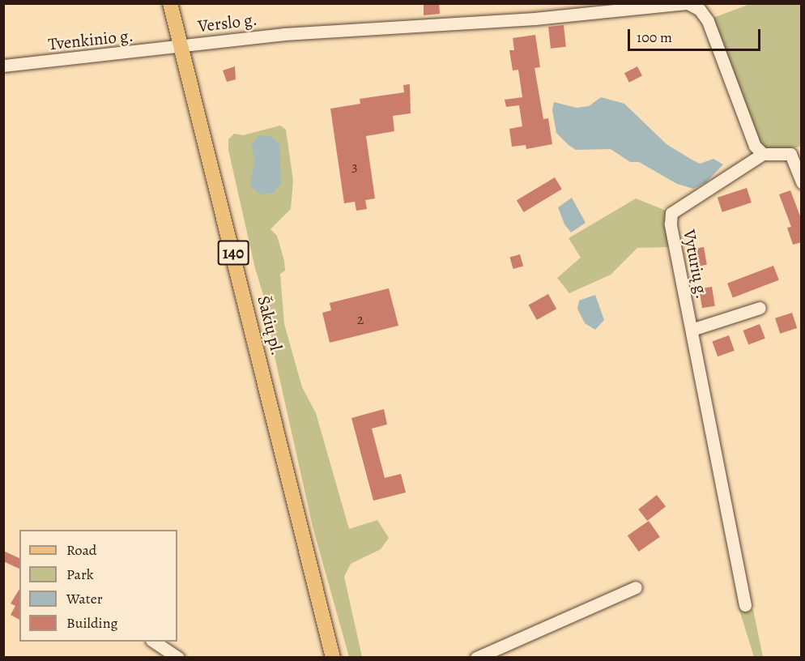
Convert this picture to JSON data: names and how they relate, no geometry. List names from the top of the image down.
{
  "streets": {
    "main road": ["140", "Šakių pl."],
    "street": ["Verslo g.", "Tvenkinio g.", "Vyturių g."]
  },
  "crossings": [
    ["Verslo g.", "Tvenkinio g."],
    ["Verslo g.", "Vyturių g."],
    ["Verslo g.", "Šakių pl."],
    ["Tvenkinio g.", "Šakių pl."]
  ],
  "house_numbers": ["3", "2"],
  "legend": [
    "Road",
    "Park",
    "Water",
    "Building"
  ],
  "scale_bar": "100 m"
}
